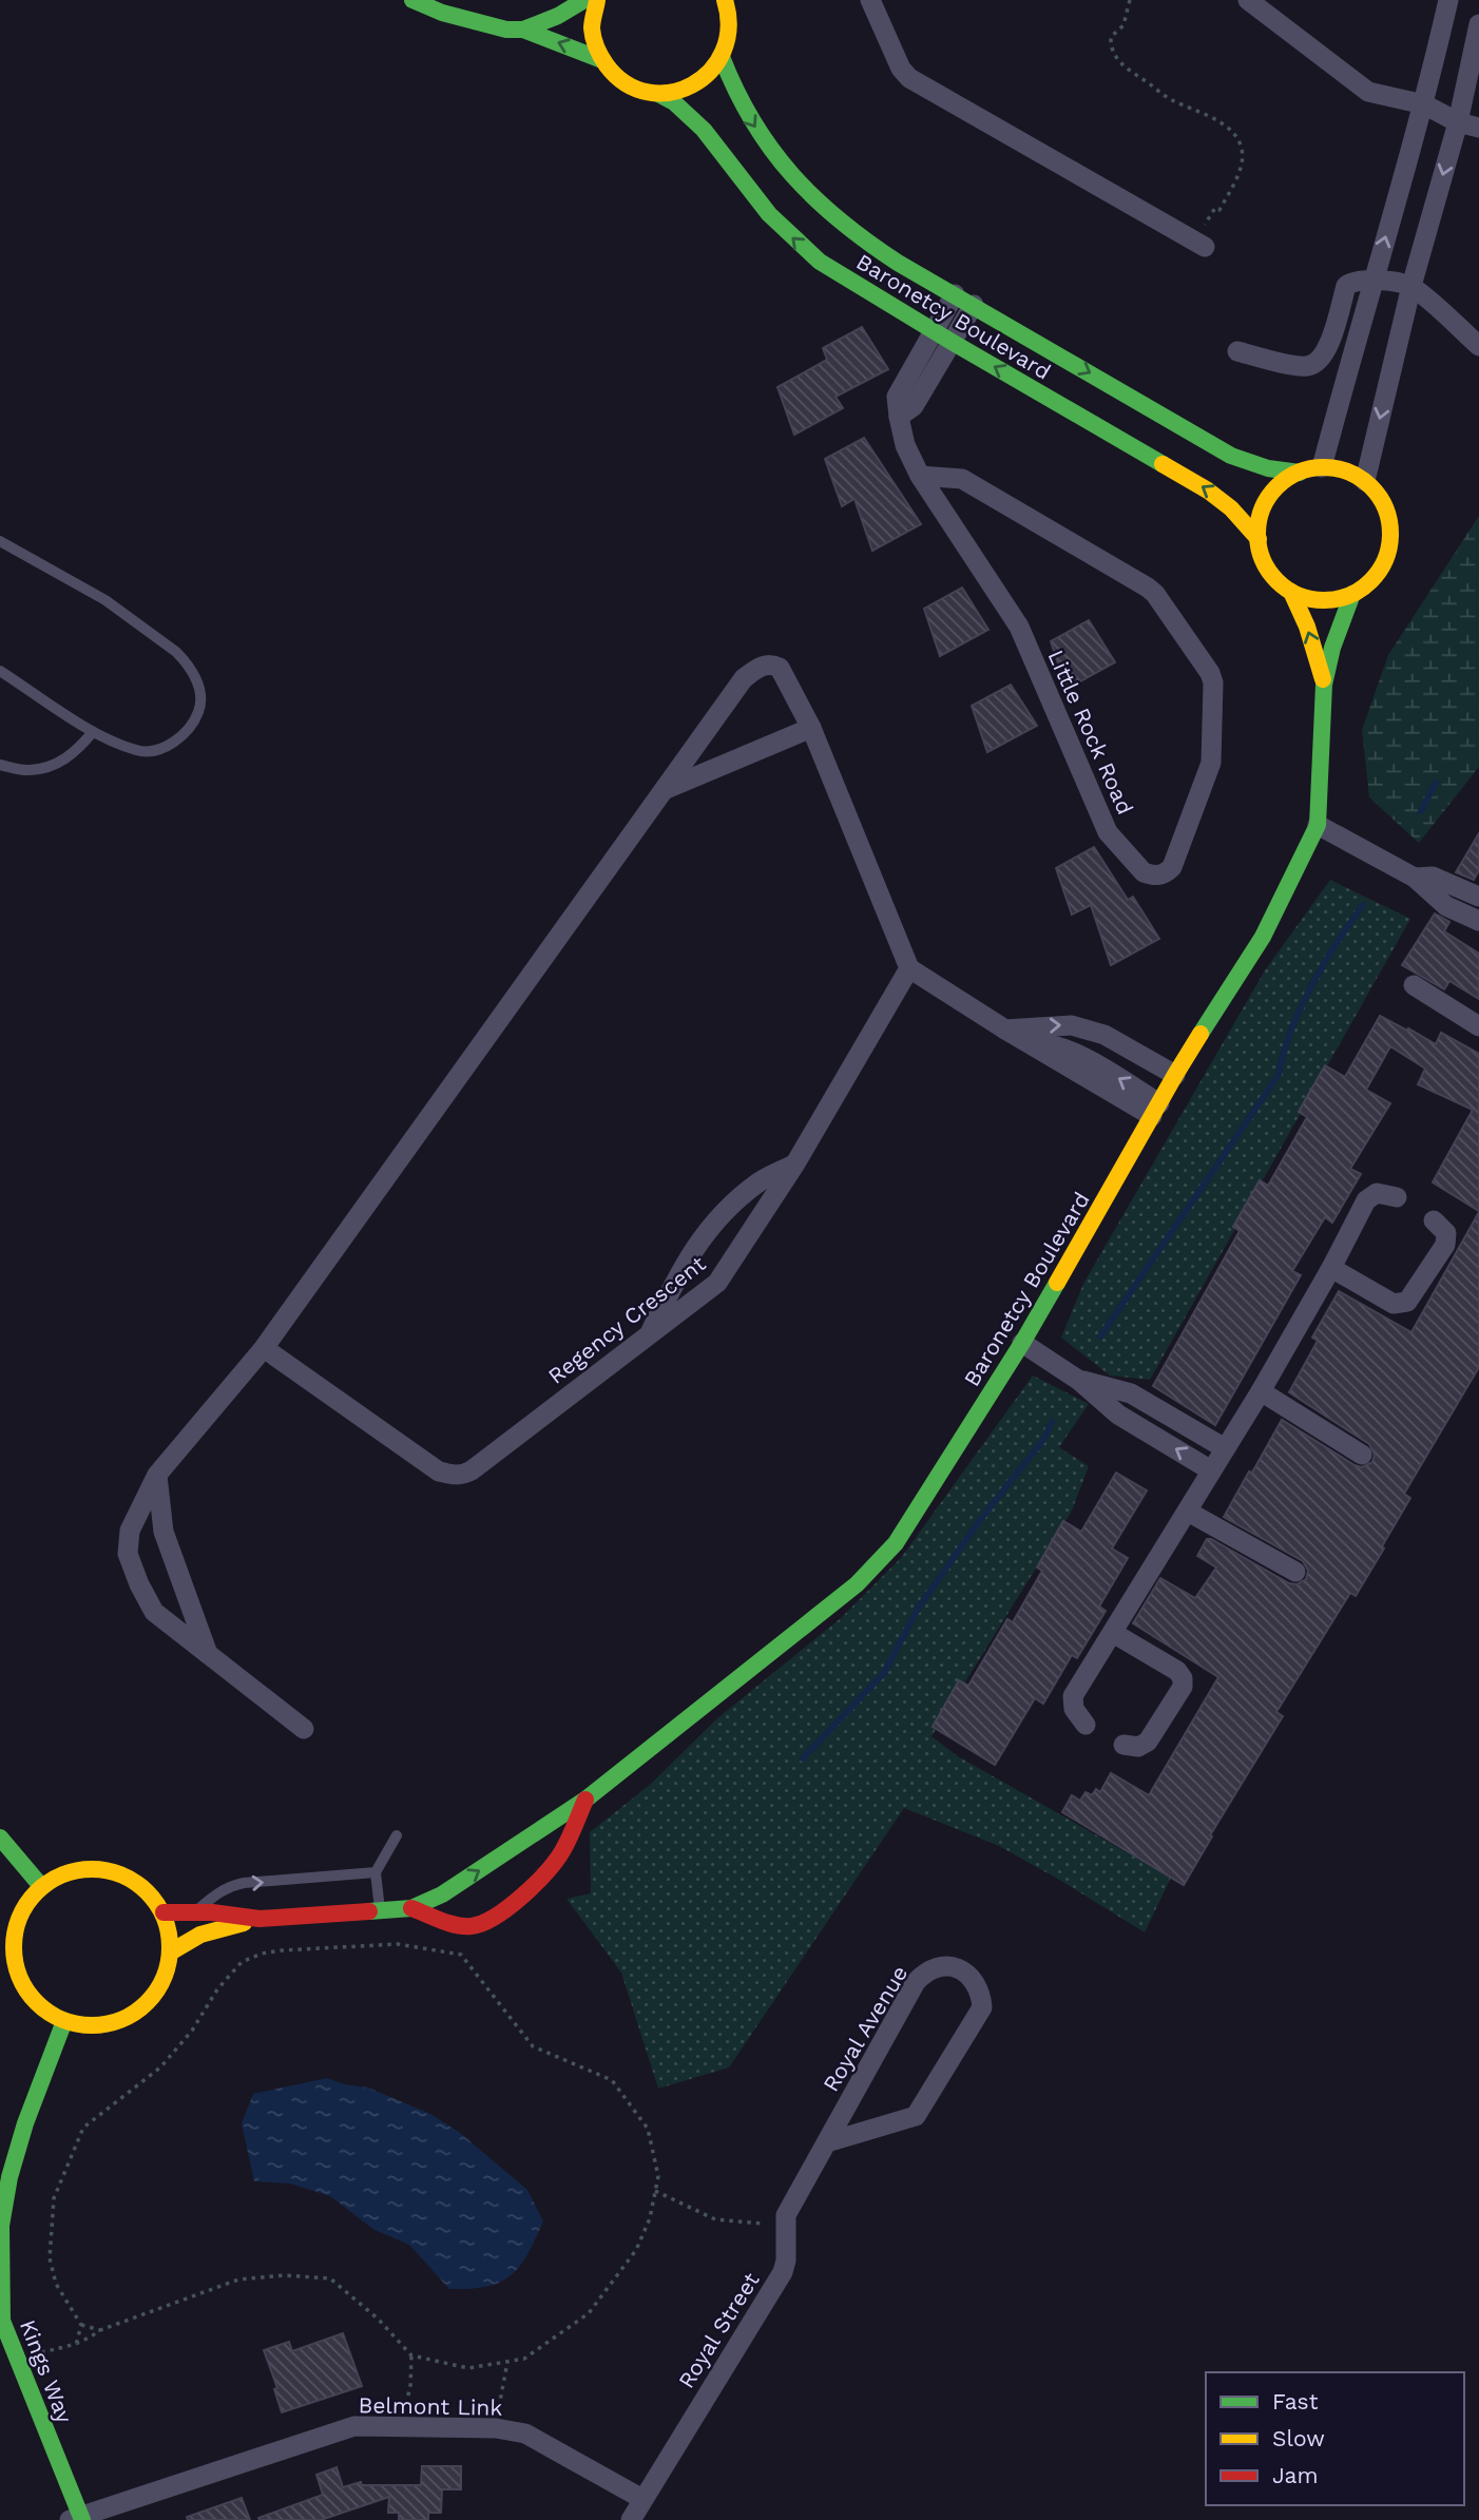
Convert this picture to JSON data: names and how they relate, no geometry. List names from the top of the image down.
{
  "streets": {
    "street": [
      "Baronetcy Boulevard",
      "Little Rock Road",
      "Regency Crescent",
      "Royal Avenue",
      "Royal Street",
      "Kings Way",
      "Belmont Link"
    ]
  },
  "crossings": [
    ["Baronetcy Boulevard", "Little Rock Road"],
    ["Baronetcy Boulevard", "Kings Way"],
    ["Royal Avenue", "Royal Street"],
    ["Royal Street", "Belmont Link"],
    ["Kings Way", "Belmont Link"]
  ],
  "legend": ["Fast", "Slow", "Jam"]
}
